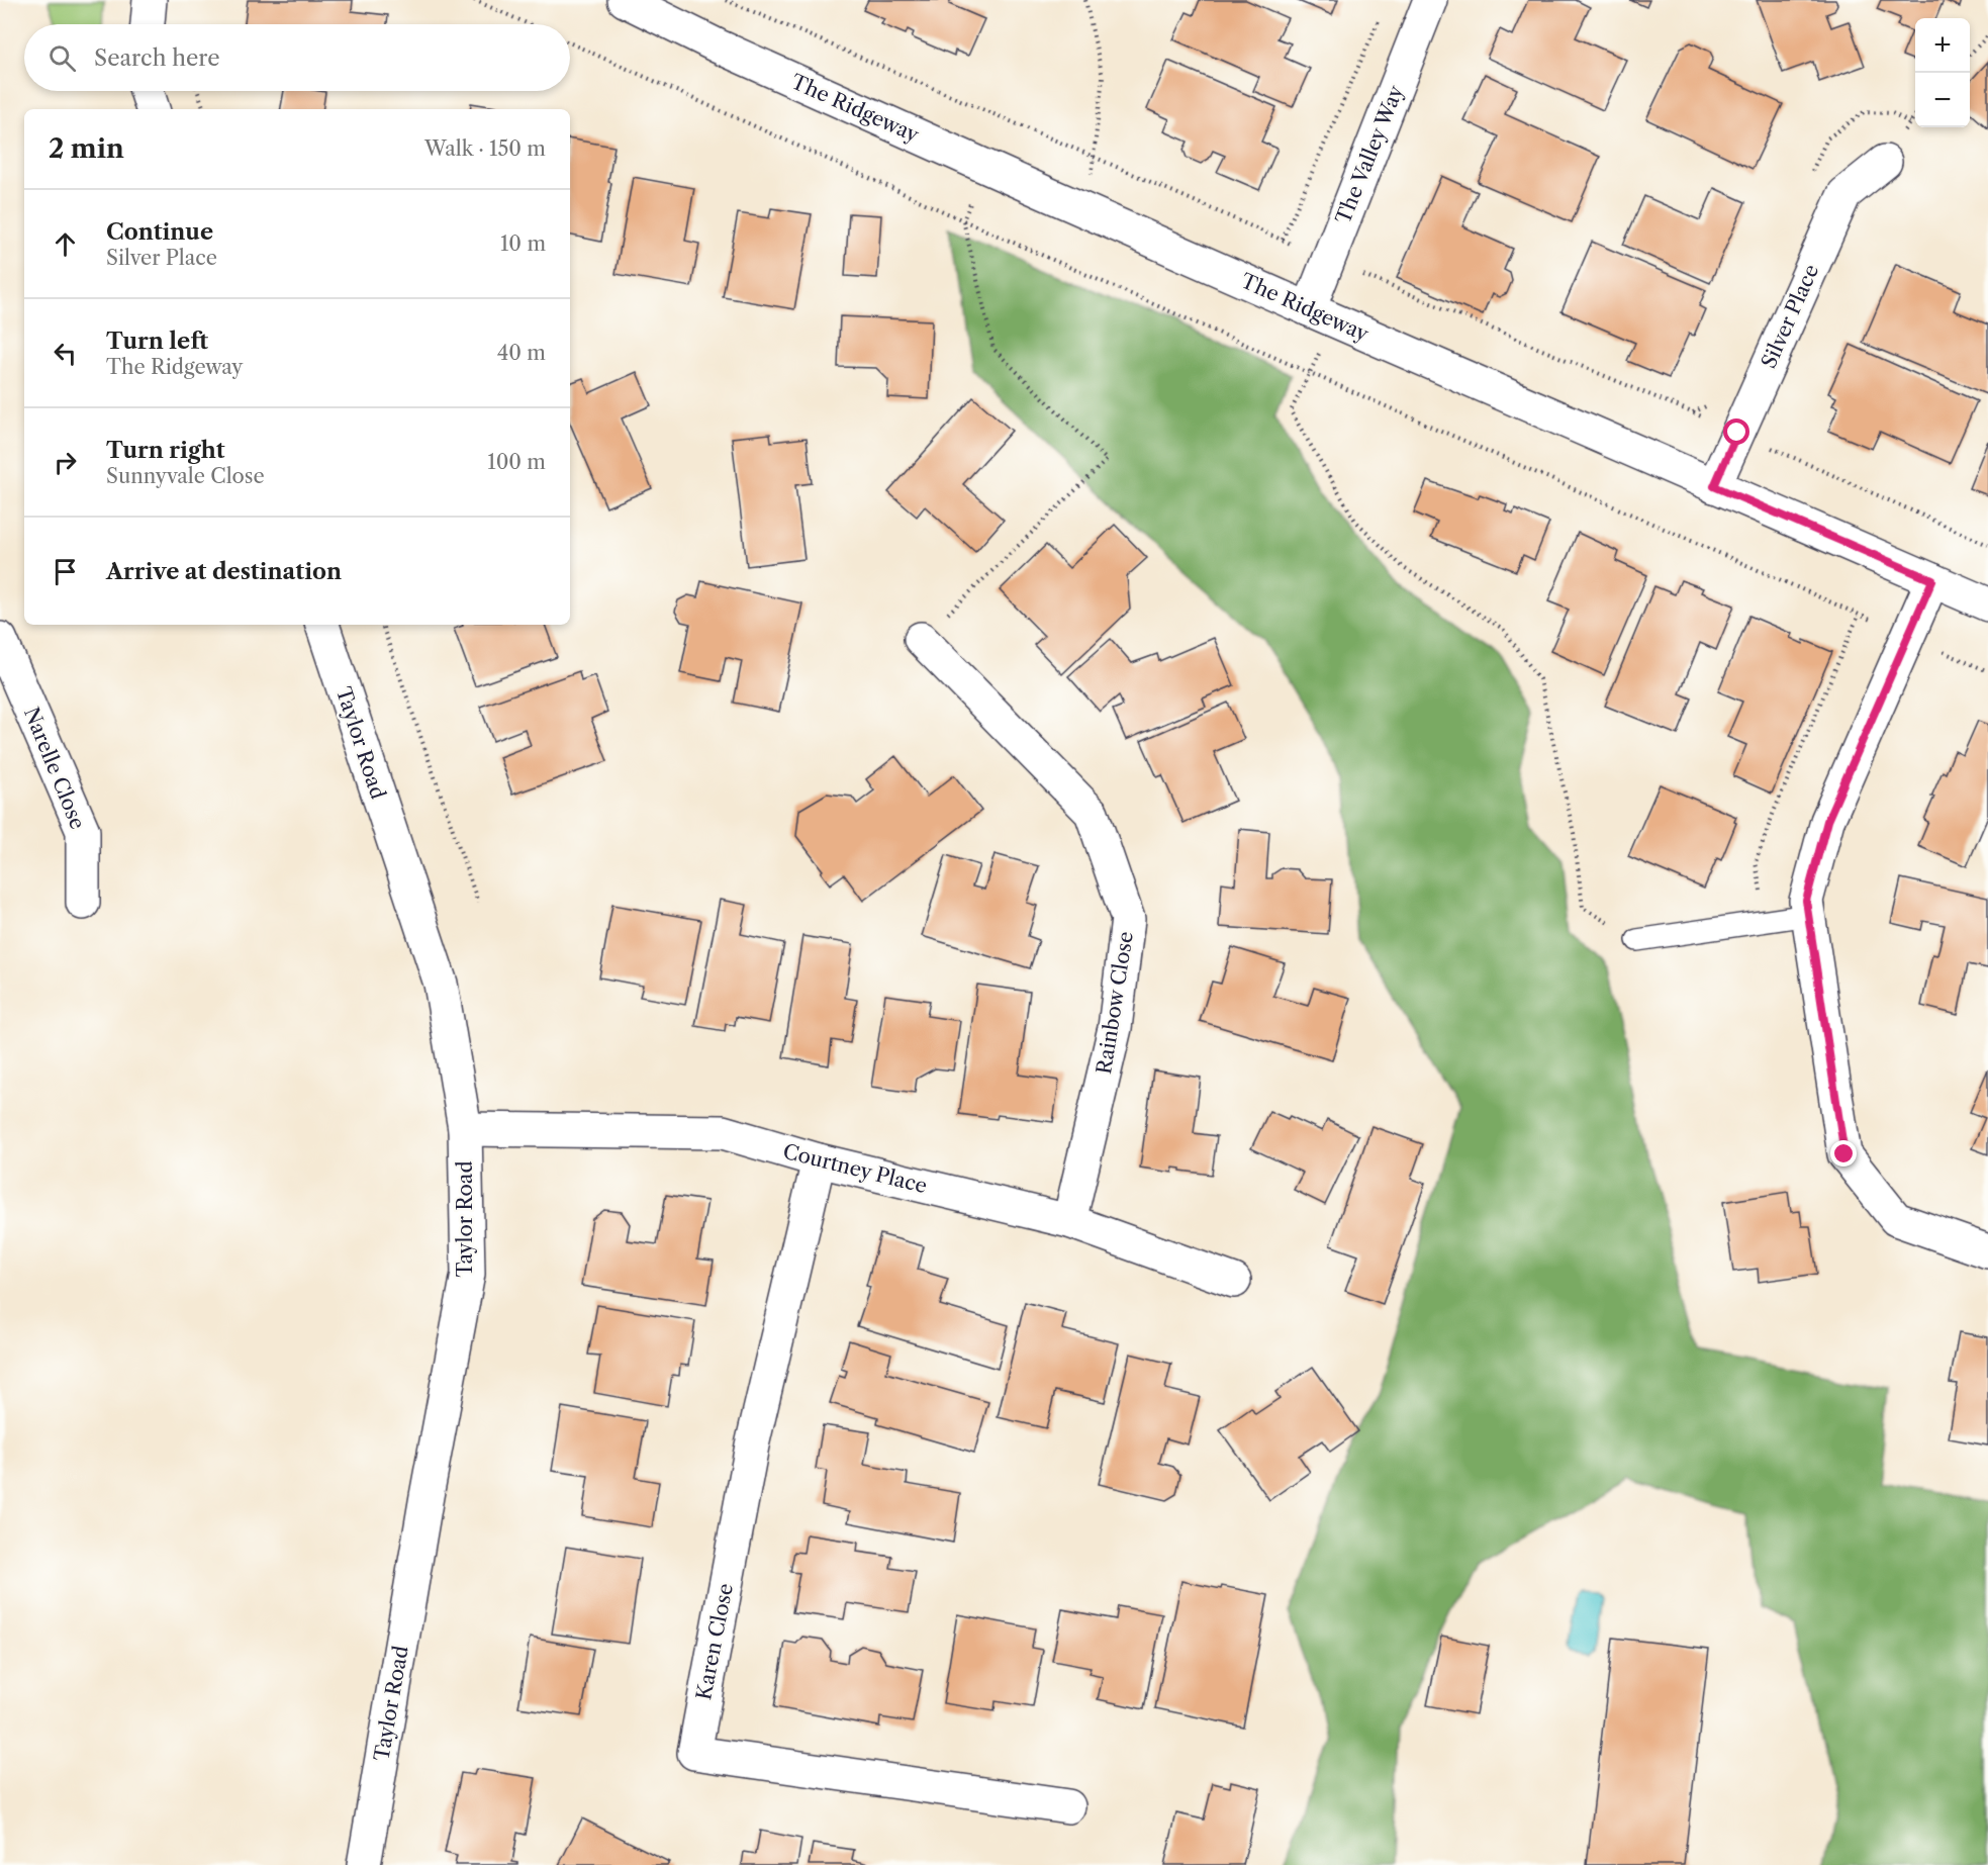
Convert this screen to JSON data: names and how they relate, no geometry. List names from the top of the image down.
{
  "streets": {
    "street": [
      "The Ridgeway",
      "The Valley Way",
      "Silver Place",
      "Taylor Road",
      "Narelle Close",
      "Rainbow Close",
      "Courtney Place",
      "Karen Close"
    ]
  },
  "crossings": [
    ["The Ridgeway", "The Valley Way"],
    ["The Ridgeway", "Silver Place"],
    ["Taylor Road", "Courtney Place"],
    ["Rainbow Close", "Courtney Place"],
    ["Courtney Place", "Karen Close"]
  ],
  "page": {
    "map_buttons": ["+", "−"],
    "search": "Search here",
    "heading": ["2 min", "Walk · 150 m"],
    "list": [
      ["Continue", "Silver Place", "10 m"],
      ["Turn left", "The Ridgeway", "40 m"],
      ["Turn right", "Sunnyvale Close", "100 m"],
      "Arrive at destination"
    ]
  }
}
